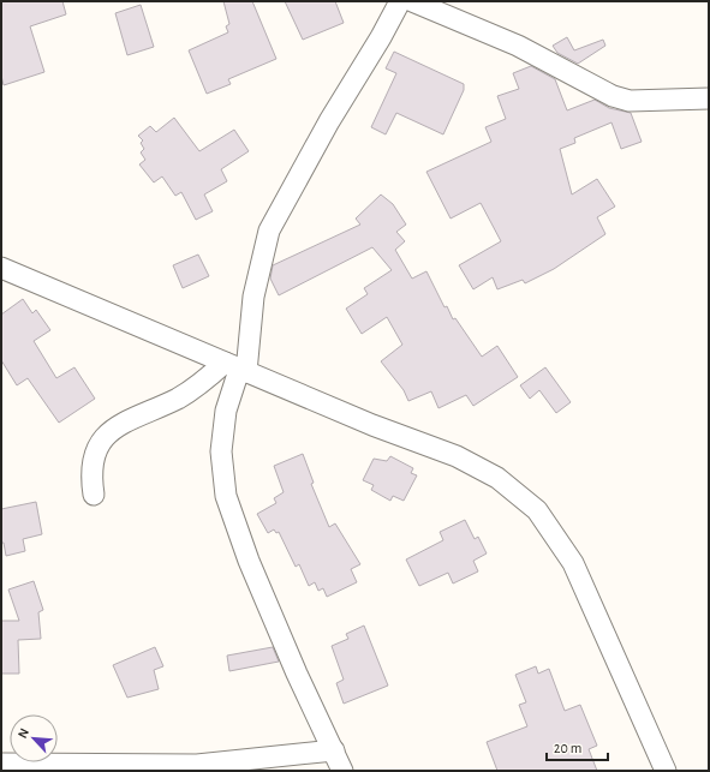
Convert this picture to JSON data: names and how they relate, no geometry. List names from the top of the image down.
{
  "scale_bar": "20 m",
  "north": "top left"
}
